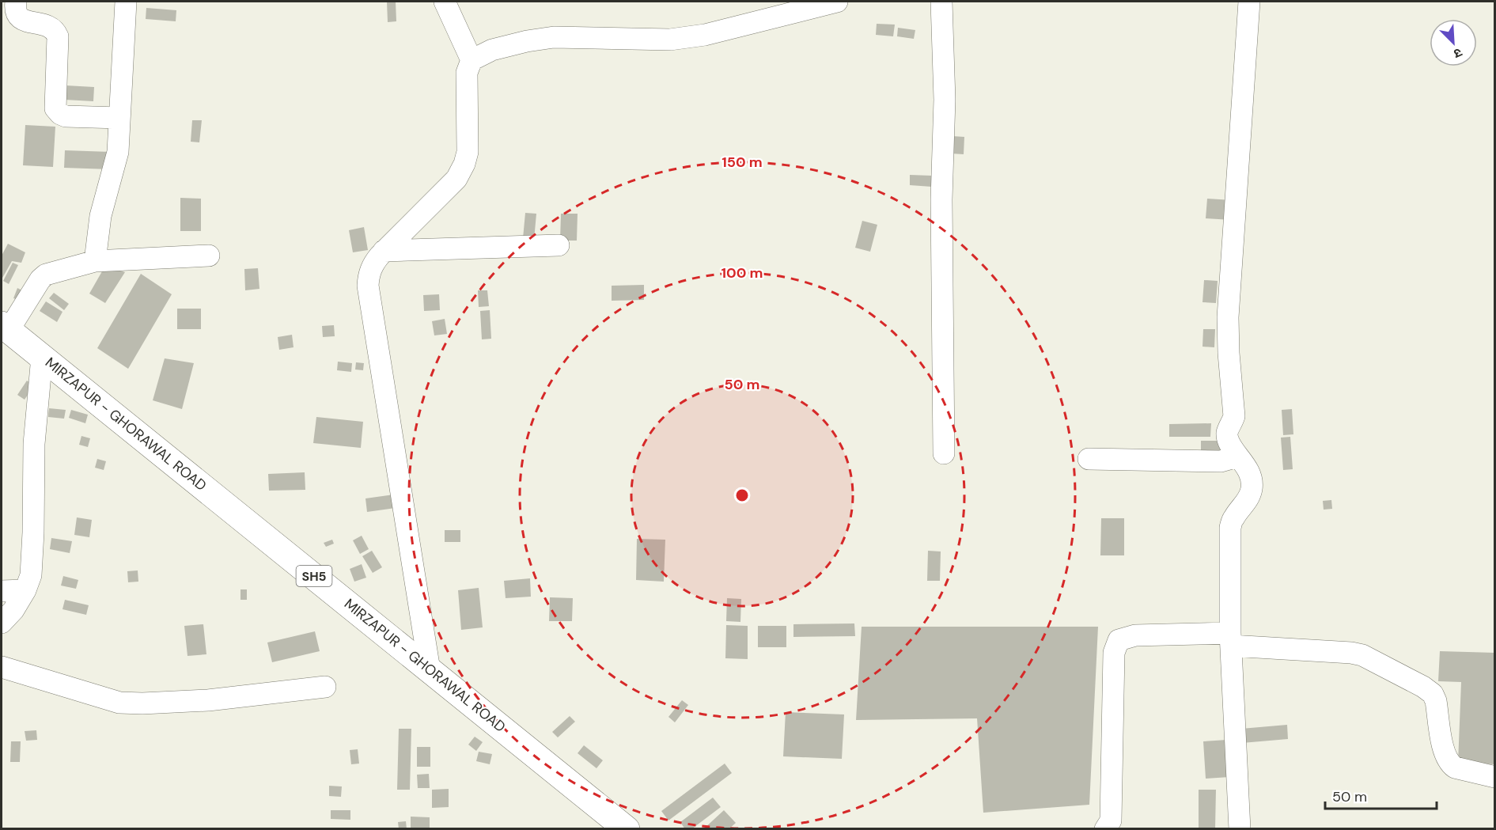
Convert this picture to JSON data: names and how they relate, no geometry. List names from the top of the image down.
{
  "streets": {
    "main road": ["MIRZAPUR - GHORAWAL ROAD", "SH5"]
  },
  "scale_bar": "50 m",
  "north": "bottom right",
  "rings": ["150 m", "100 m", "50 m"]
}
